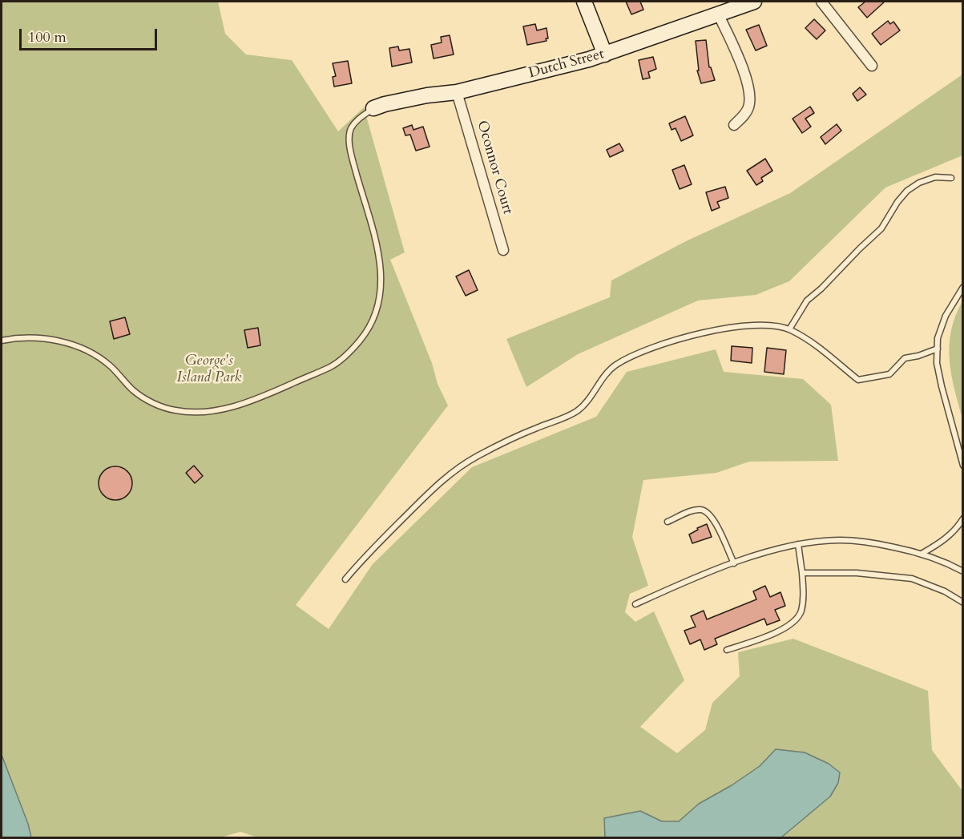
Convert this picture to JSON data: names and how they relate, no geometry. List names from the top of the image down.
{
  "streets": {
    "street": ["Dutch Street", "Oconnor Court"]
  },
  "crossings": [
    ["Dutch Street", "Oconnor Court"]
  ],
  "parks": ["George's Island Park"],
  "scale_bar": "100 m"
}
